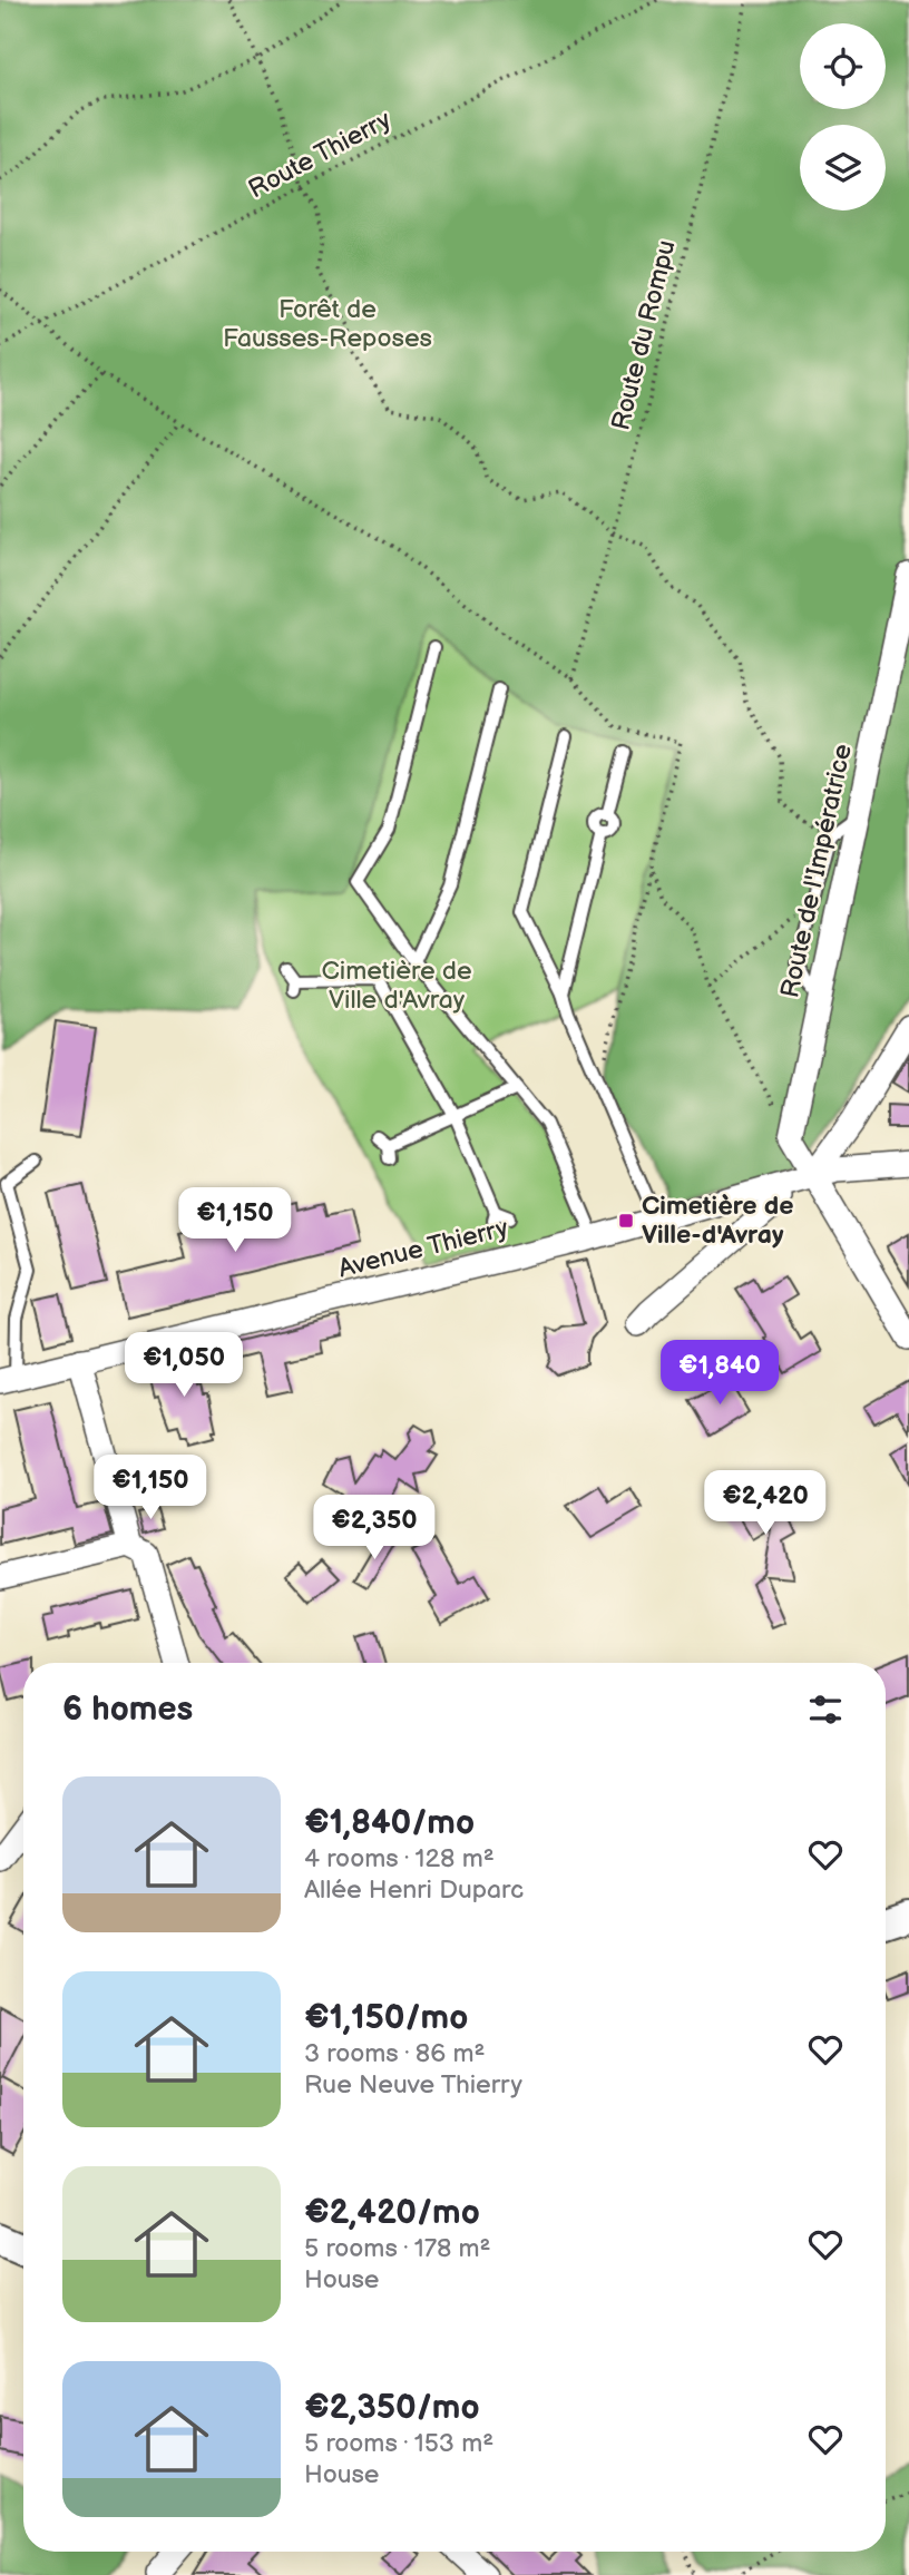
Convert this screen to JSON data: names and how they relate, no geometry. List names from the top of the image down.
{
  "streets": {
    "street": ["Route de l'Impératrice", "Avenue Thierry"],
    "path": ["Route Thierry", "Route du Rompu"]
  },
  "parks": ["Forêt de Fausses-Reposes", "Cimetière de Ville d'Avray"],
  "places": {
    "transit": ["Cimetière de Ville-d'Avray"]
  },
  "page": {
    "price": [
      "€1,150",
      "€1,050",
      "€1,840",
      "€1,150",
      "€2,420",
      "€2,350"
    ],
    "heading": "6 homes",
    "list": [
      {
        "name": "€1,840/mo",
        "note": "4 rooms · 128 m² · Allée Henri Duparc"
      },
      {
        "name": "€1,150/mo",
        "note": "3 rooms · 86 m² · Rue Neuve Thierry"
      },
      {
        "name": "€2,420/mo",
        "note": "5 rooms · 178 m² · House"
      },
      {
        "name": "€2,350/mo",
        "note": "5 rooms · 153 m² · House"
      }
    ]
  }
}
